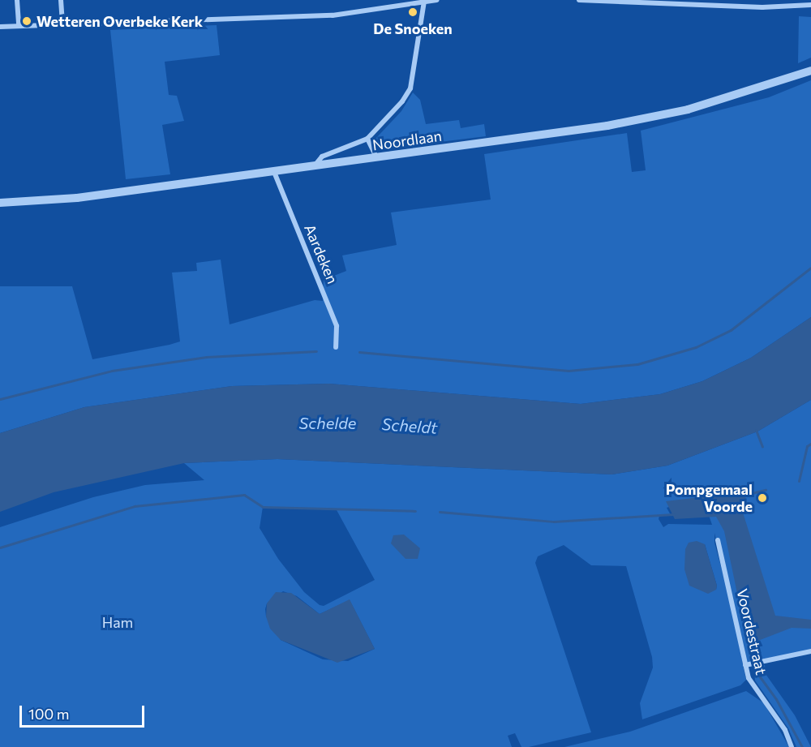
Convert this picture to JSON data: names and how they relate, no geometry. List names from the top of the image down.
{
  "streets": {
    "street": ["Noordlaan", "Aardeken", "Voordestraat"]
  },
  "crossings": [
    ["Noordlaan", "Aardeken"]
  ],
  "water": ["Schelde", "Scheldt"],
  "parks": ["Ham"],
  "places": ["De Snoeken", "Wetteren Overbeke Kerk", "Pompgemaal Voorde"],
  "scale_bar": "100 m"
}
